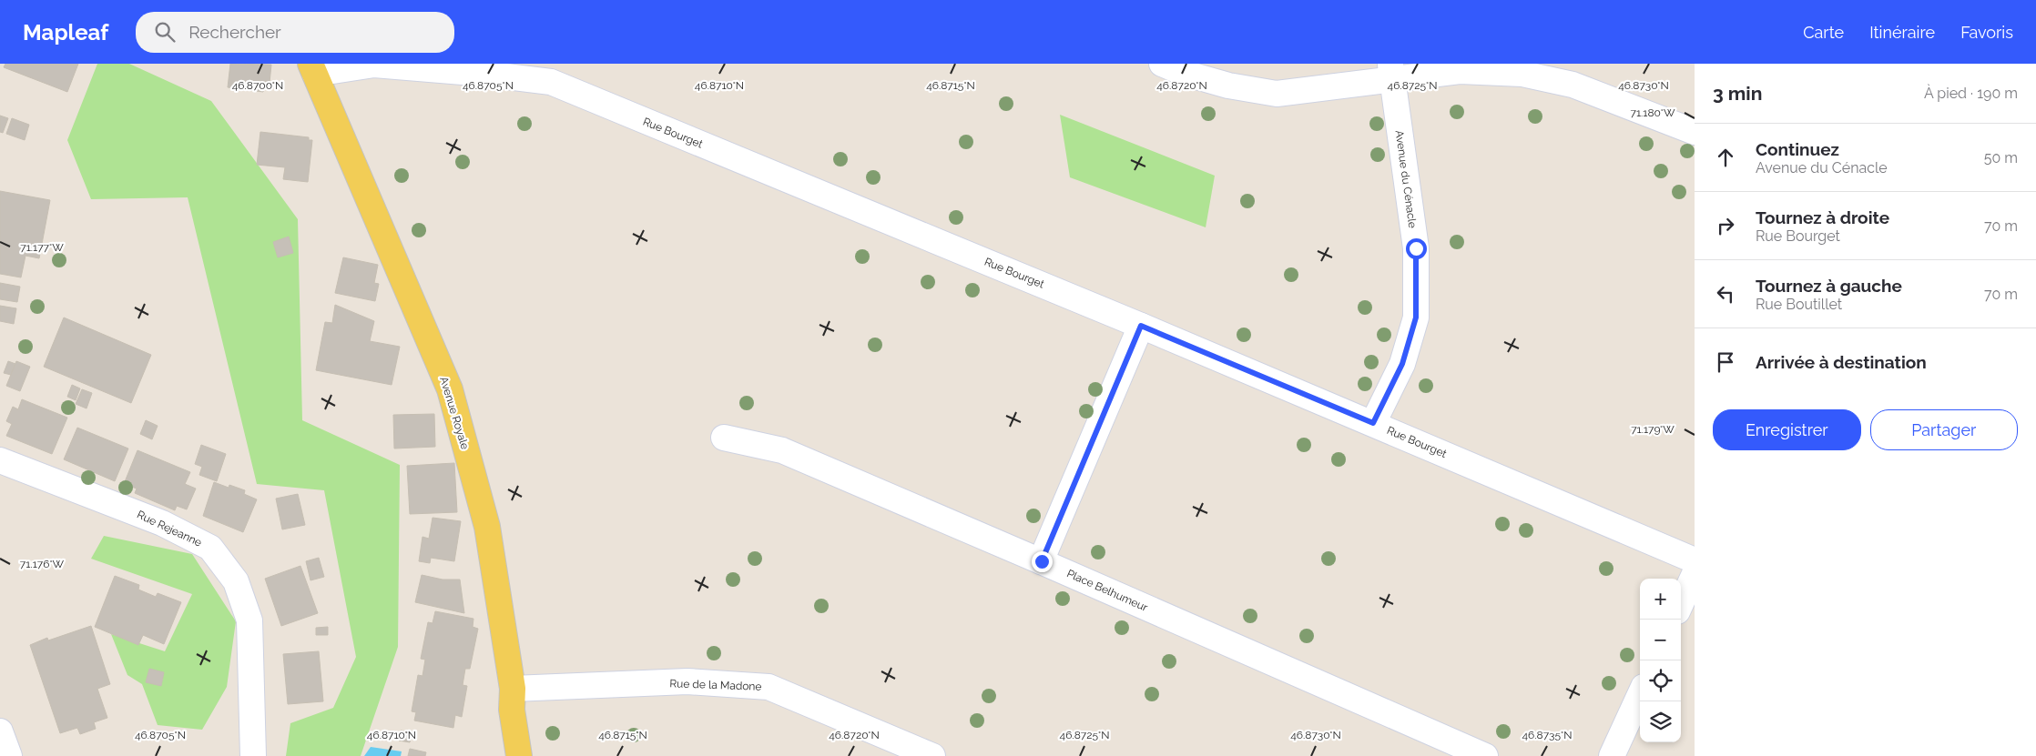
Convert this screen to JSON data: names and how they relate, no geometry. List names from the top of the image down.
{
  "streets": {
    "main road": ["Avenue Royale"],
    "street": [
      "Rue Bourget",
      "Avenue du Cénacle",
      "Rue Rejeanne",
      "Place Belhumeur",
      "Rue de la Madone"
    ]
  },
  "crossings": [
    ["Rue Bourget", "Avenue du Cénacle"],
    ["Rue Bourget", "Avenue Royale"],
    ["Avenue Royale", "Rue de la Madone"]
  ],
  "page": {
    "header": "Mapleaf",
    "search": "Rechercher",
    "nav": ["Carte", "Itinéraire", "Favoris"],
    "heading": ["3 min", "À pied · 190 m"],
    "list": [
      ["Continuez", "Avenue du Cénacle", "50 m"],
      ["Tournez à droite", "Rue Bourget", "70 m"],
      ["Tournez à gauche", "Rue Boutillet", "70 m"],
      "Arrivée à destination"
    ],
    "buttons": ["Enregistrer", "Partager"],
    "map_buttons": ["+", "−"]
  },
  "coordinates": [
    "46.8725°N",
    "46.8700°N",
    "46.8705°N",
    "46.8710°N",
    "46.8715°N",
    "46.8720°N",
    "46.8730°N",
    "71.180°W",
    "71.177°W",
    "71.179°W",
    "71.176°W",
    "46.8735°N"
  ]
}
